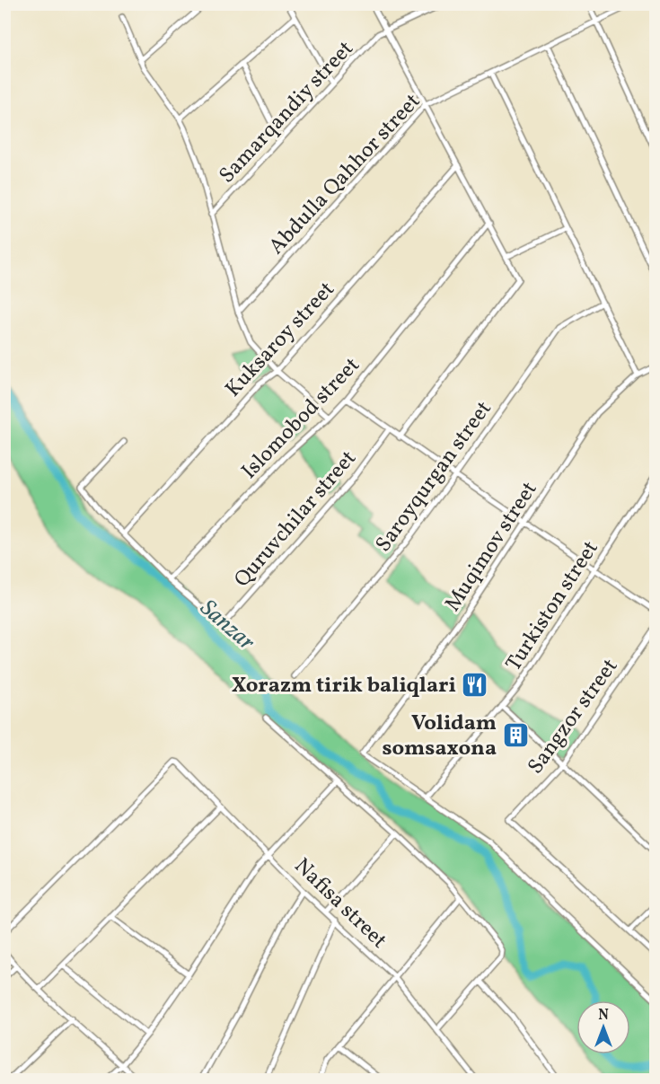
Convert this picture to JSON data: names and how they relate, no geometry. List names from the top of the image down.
{
  "streets": {
    "street": [
      "Samarqandiy street",
      "Abdulla Qahhor street",
      "Kuksaroy street",
      "Islomobod street",
      "Saroyqurgan street",
      "Quruvchilar street",
      "Muqimov street",
      "Turkiston street",
      "Sangzor street",
      "Nafisa street"
    ]
  },
  "crossings": [
    ["Islomobod street", "Quruvchilar street"],
    ["Muqimov street", "Turkiston street"]
  ],
  "water": ["Sanzar"],
  "places": {
    "restaurant": ["Xorazm tirik baliqlari"],
    "building": ["Volidam somsaxona"]
  },
  "north": "top"
}
